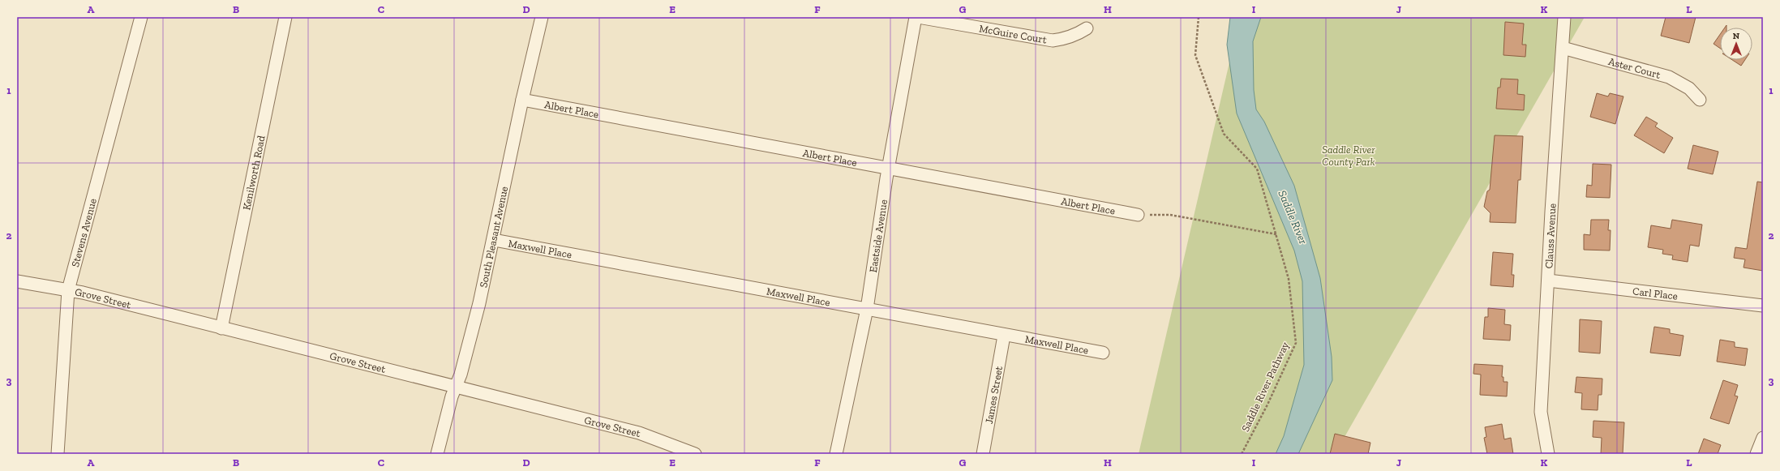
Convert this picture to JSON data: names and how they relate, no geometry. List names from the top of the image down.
{
  "streets": {
    "street": [
      "McGuire Court",
      "Aster Court",
      "Albert Place",
      "Kenilworth Road",
      "Stevens Avenue",
      "Eastside Avenue",
      "Clauss Avenue",
      "South Pleasant Avenue",
      "Maxwell Place",
      "Carl Place",
      "Grove Street",
      "James Street"
    ],
    "path": ["Saddle River Pathway"]
  },
  "crossings": [
    ["Aster Court", "Clauss Avenue"],
    ["Albert Place", "Eastside Avenue"],
    ["Albert Place", "South Pleasant Avenue"],
    ["Kenilworth Road", "Grove Street"],
    ["Stevens Avenue", "Grove Street"],
    ["Eastside Avenue", "Maxwell Place"],
    ["Clauss Avenue", "Carl Place"],
    ["South Pleasant Avenue", "Maxwell Place"],
    ["South Pleasant Avenue", "Grove Street"],
    ["Maxwell Place", "James Street"]
  ],
  "water": ["Saddle River"],
  "parks": ["Saddle River County Park"],
  "north": "top",
  "grid": {
    "columns": [
      "A",
      "B",
      "C",
      "D",
      "E",
      "F",
      "G",
      "H",
      "I",
      "J",
      "K",
      "L"
    ],
    "rows": ["1", "2", "3"]
  }
}
